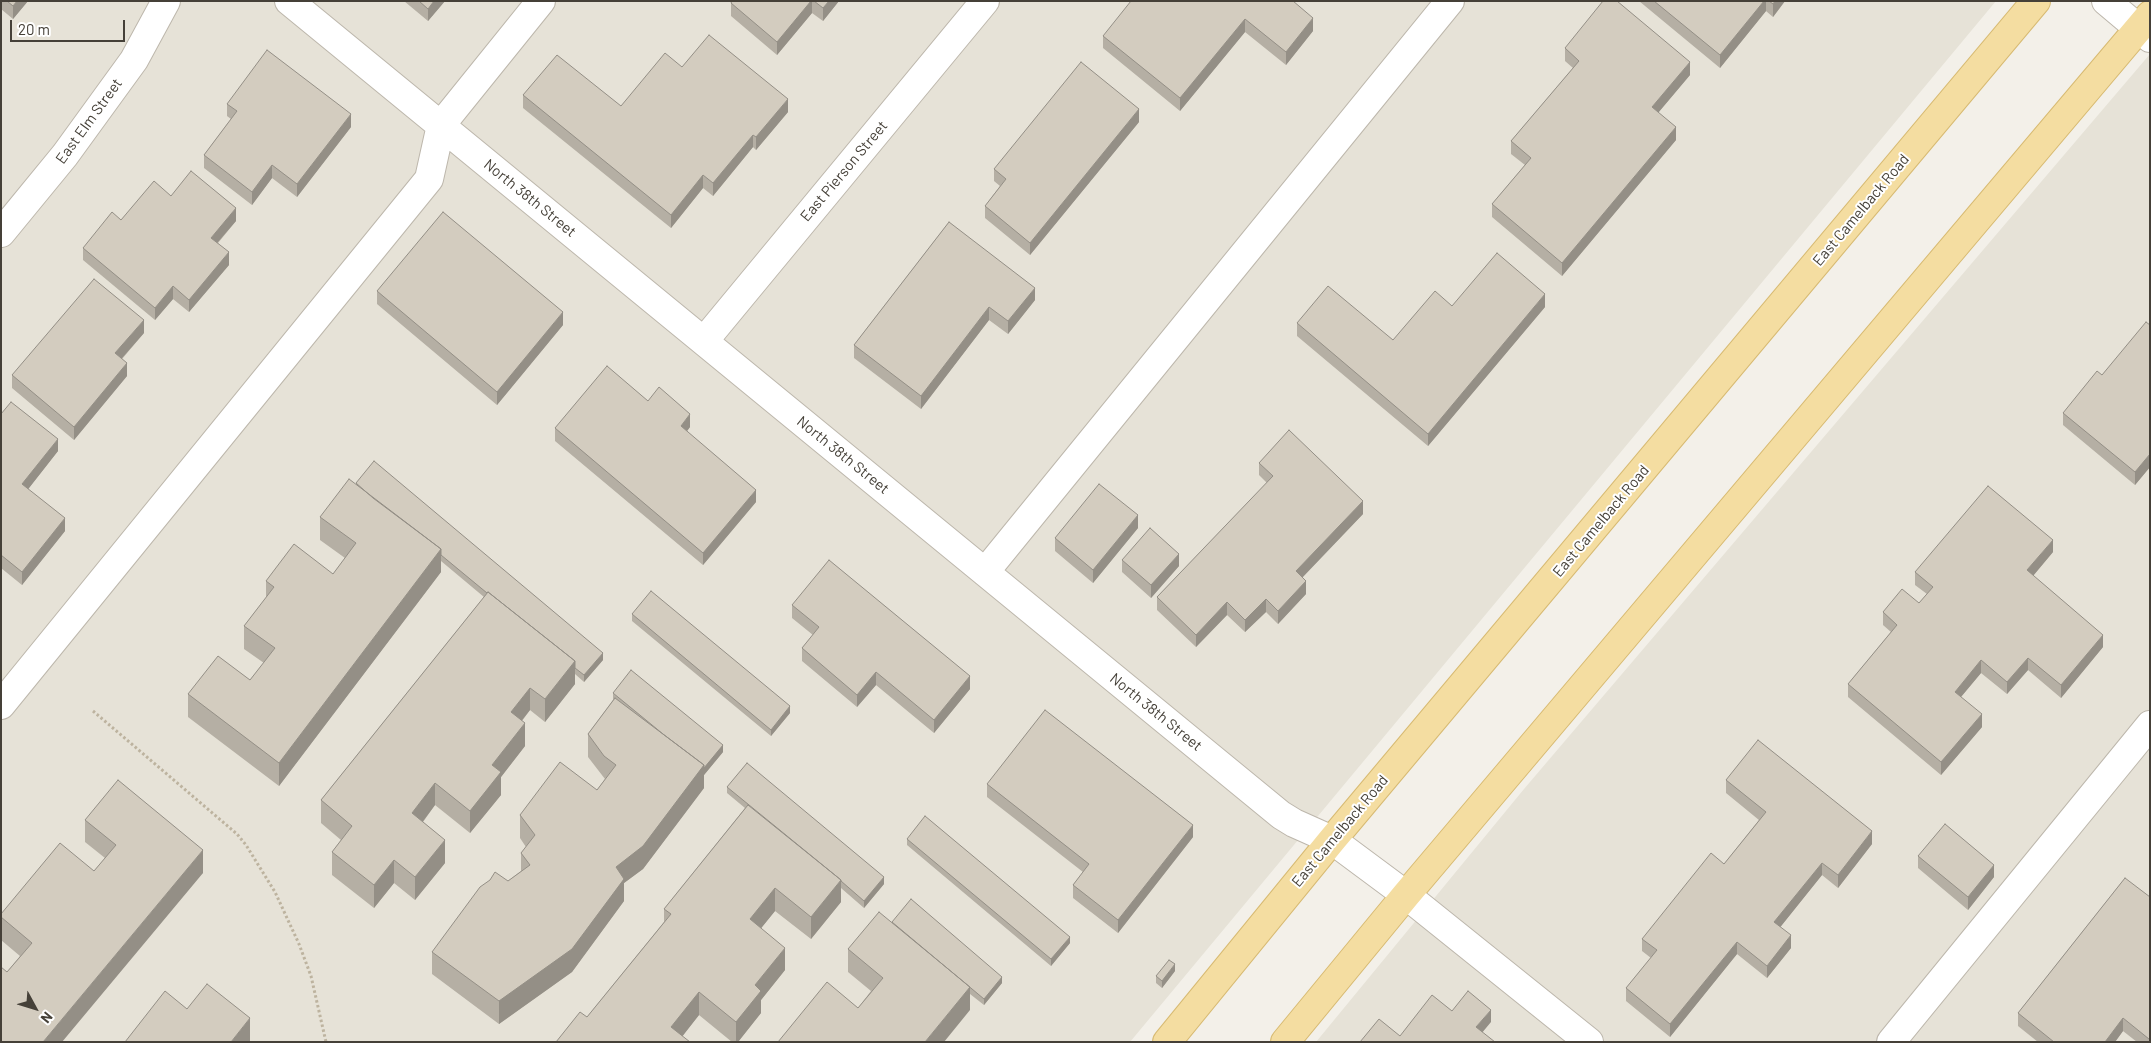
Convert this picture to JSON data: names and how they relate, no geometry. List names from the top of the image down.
{
  "streets": {
    "main road": ["East Camelback Road"],
    "street": ["East Elm Street", "East Pierson Street", "North 38th Street"]
  },
  "crossings": [
    ["East Pierson Street", "North 38th Street"],
    ["North 38th Street", "East Camelback Road"]
  ],
  "scale_bar": "20 m",
  "north": "bottom right"
}
